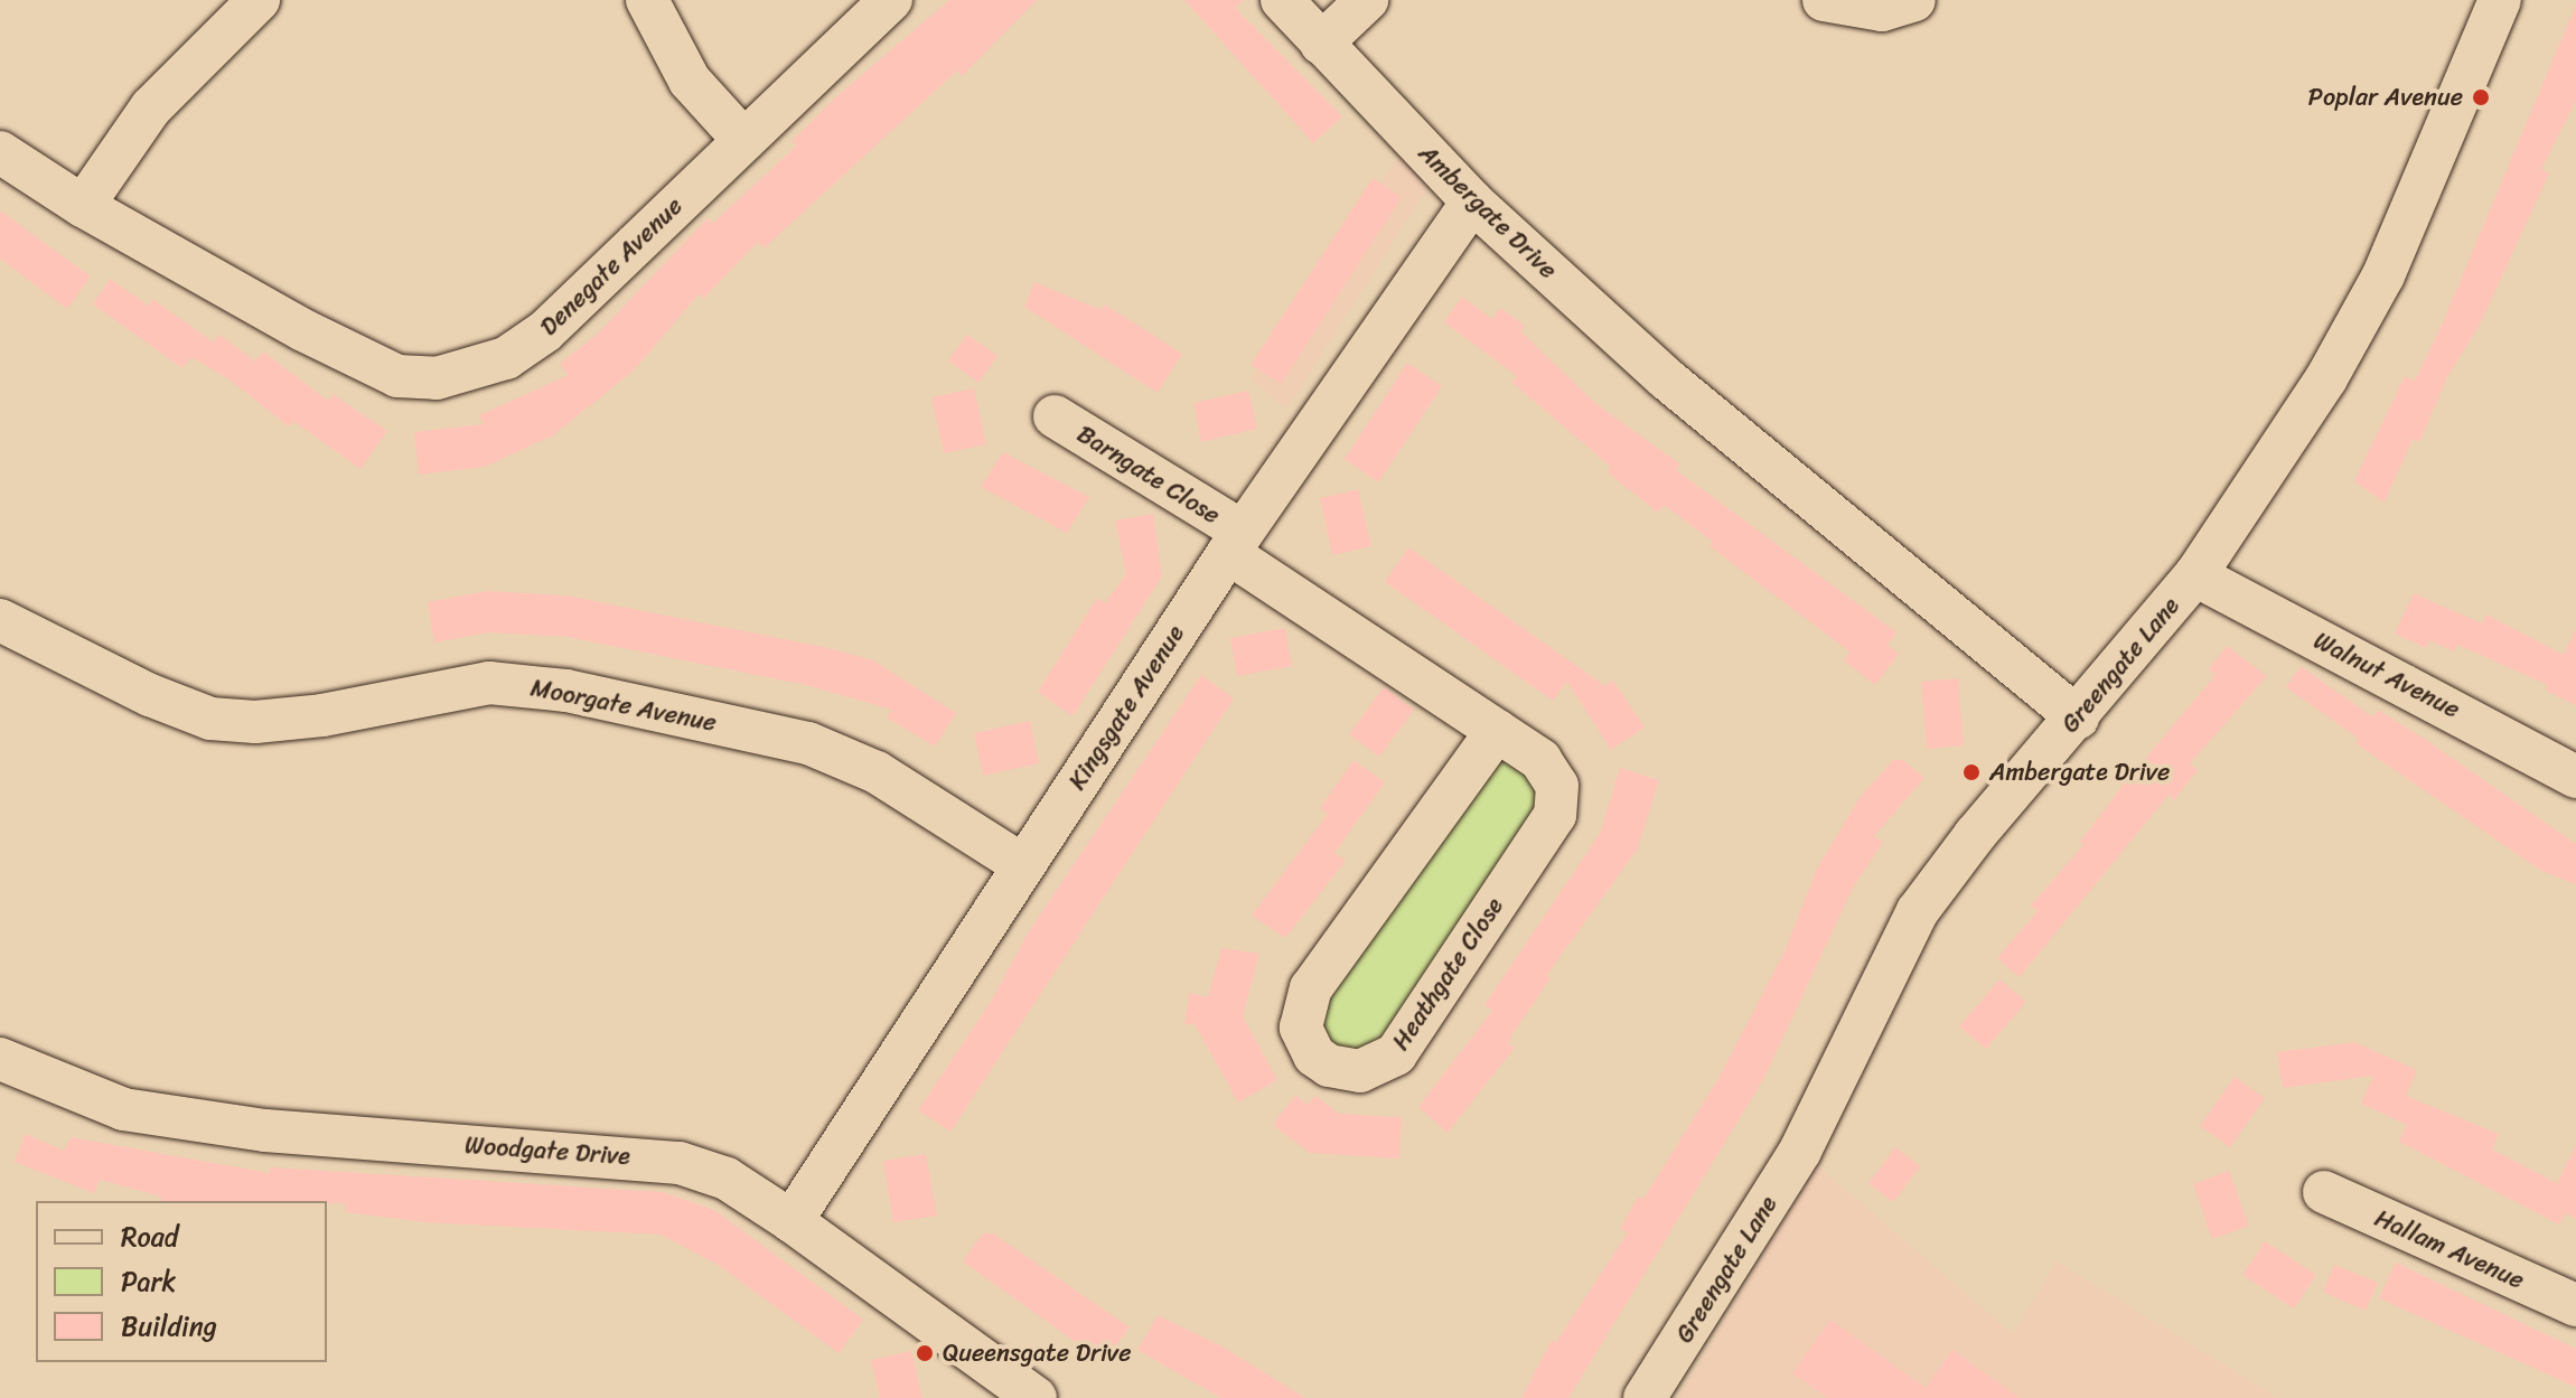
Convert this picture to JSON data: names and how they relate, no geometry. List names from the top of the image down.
{
  "streets": {
    "street": [
      "Ambergate Drive",
      "Denegate Avenue",
      "Barngate Close",
      "Greengate Lane",
      "Walnut Avenue",
      "Moorgate Avenue",
      "Kingsgate Avenue",
      "Heathgate Close",
      "Woodgate Drive",
      "Hallam Avenue"
    ]
  },
  "crossings": [
    ["Ambergate Drive", "Greengate Lane"],
    ["Ambergate Drive", "Kingsgate Avenue"],
    ["Barngate Close", "Kingsgate Avenue"],
    ["Barngate Close", "Heathgate Close"],
    ["Greengate Lane", "Walnut Avenue"],
    ["Moorgate Avenue", "Kingsgate Avenue"],
    ["Kingsgate Avenue", "Heathgate Close"],
    ["Kingsgate Avenue", "Woodgate Drive"]
  ],
  "places": ["Poplar Avenue", "Ambergate Drive", "Queensgate Drive"],
  "legend": ["Road", "Park", "Building"]
}
